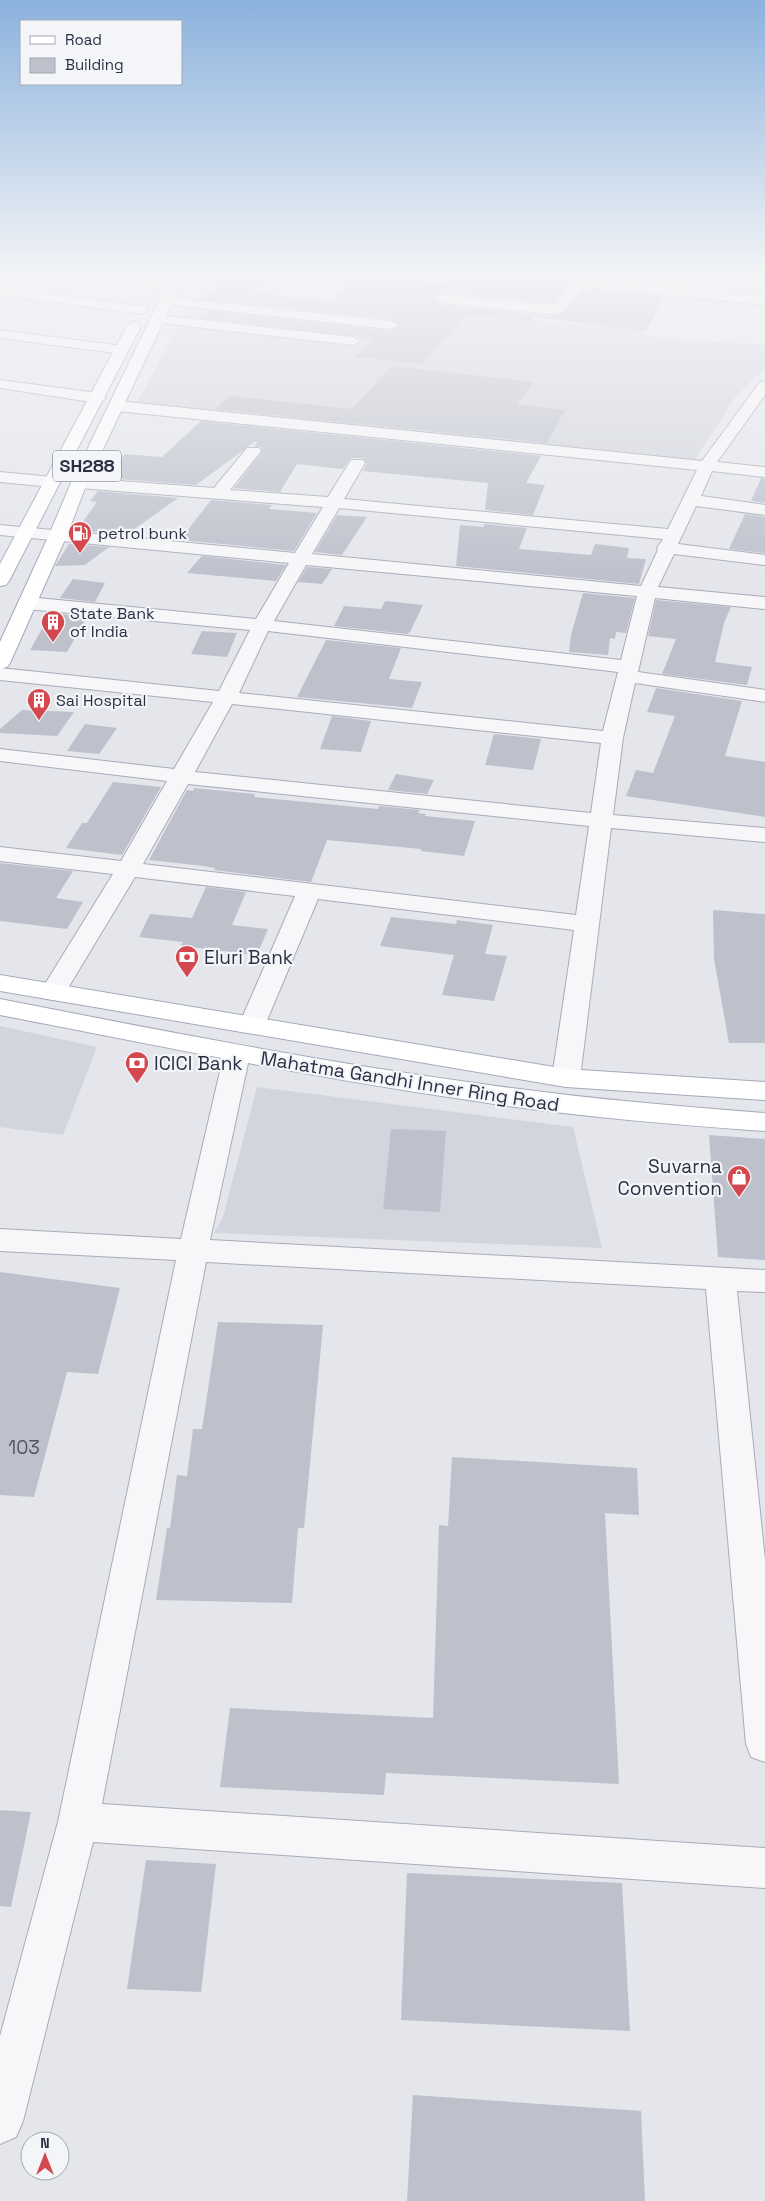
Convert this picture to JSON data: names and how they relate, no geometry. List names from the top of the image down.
{
  "streets": {
    "main road": ["SH288", "Mahatma Gandhi Inner Ring Road"]
  },
  "places": {
    "fuel station": ["petrol bunk"],
    "building": ["State Bank of India", "Sai Hospital"],
    "bank": ["Eluri Bank", "ICICI Bank"],
    "shop": ["Suvarna Convention"]
  },
  "house_numbers": ["103"],
  "legend": ["Road", "Building"],
  "north": "top"
}
